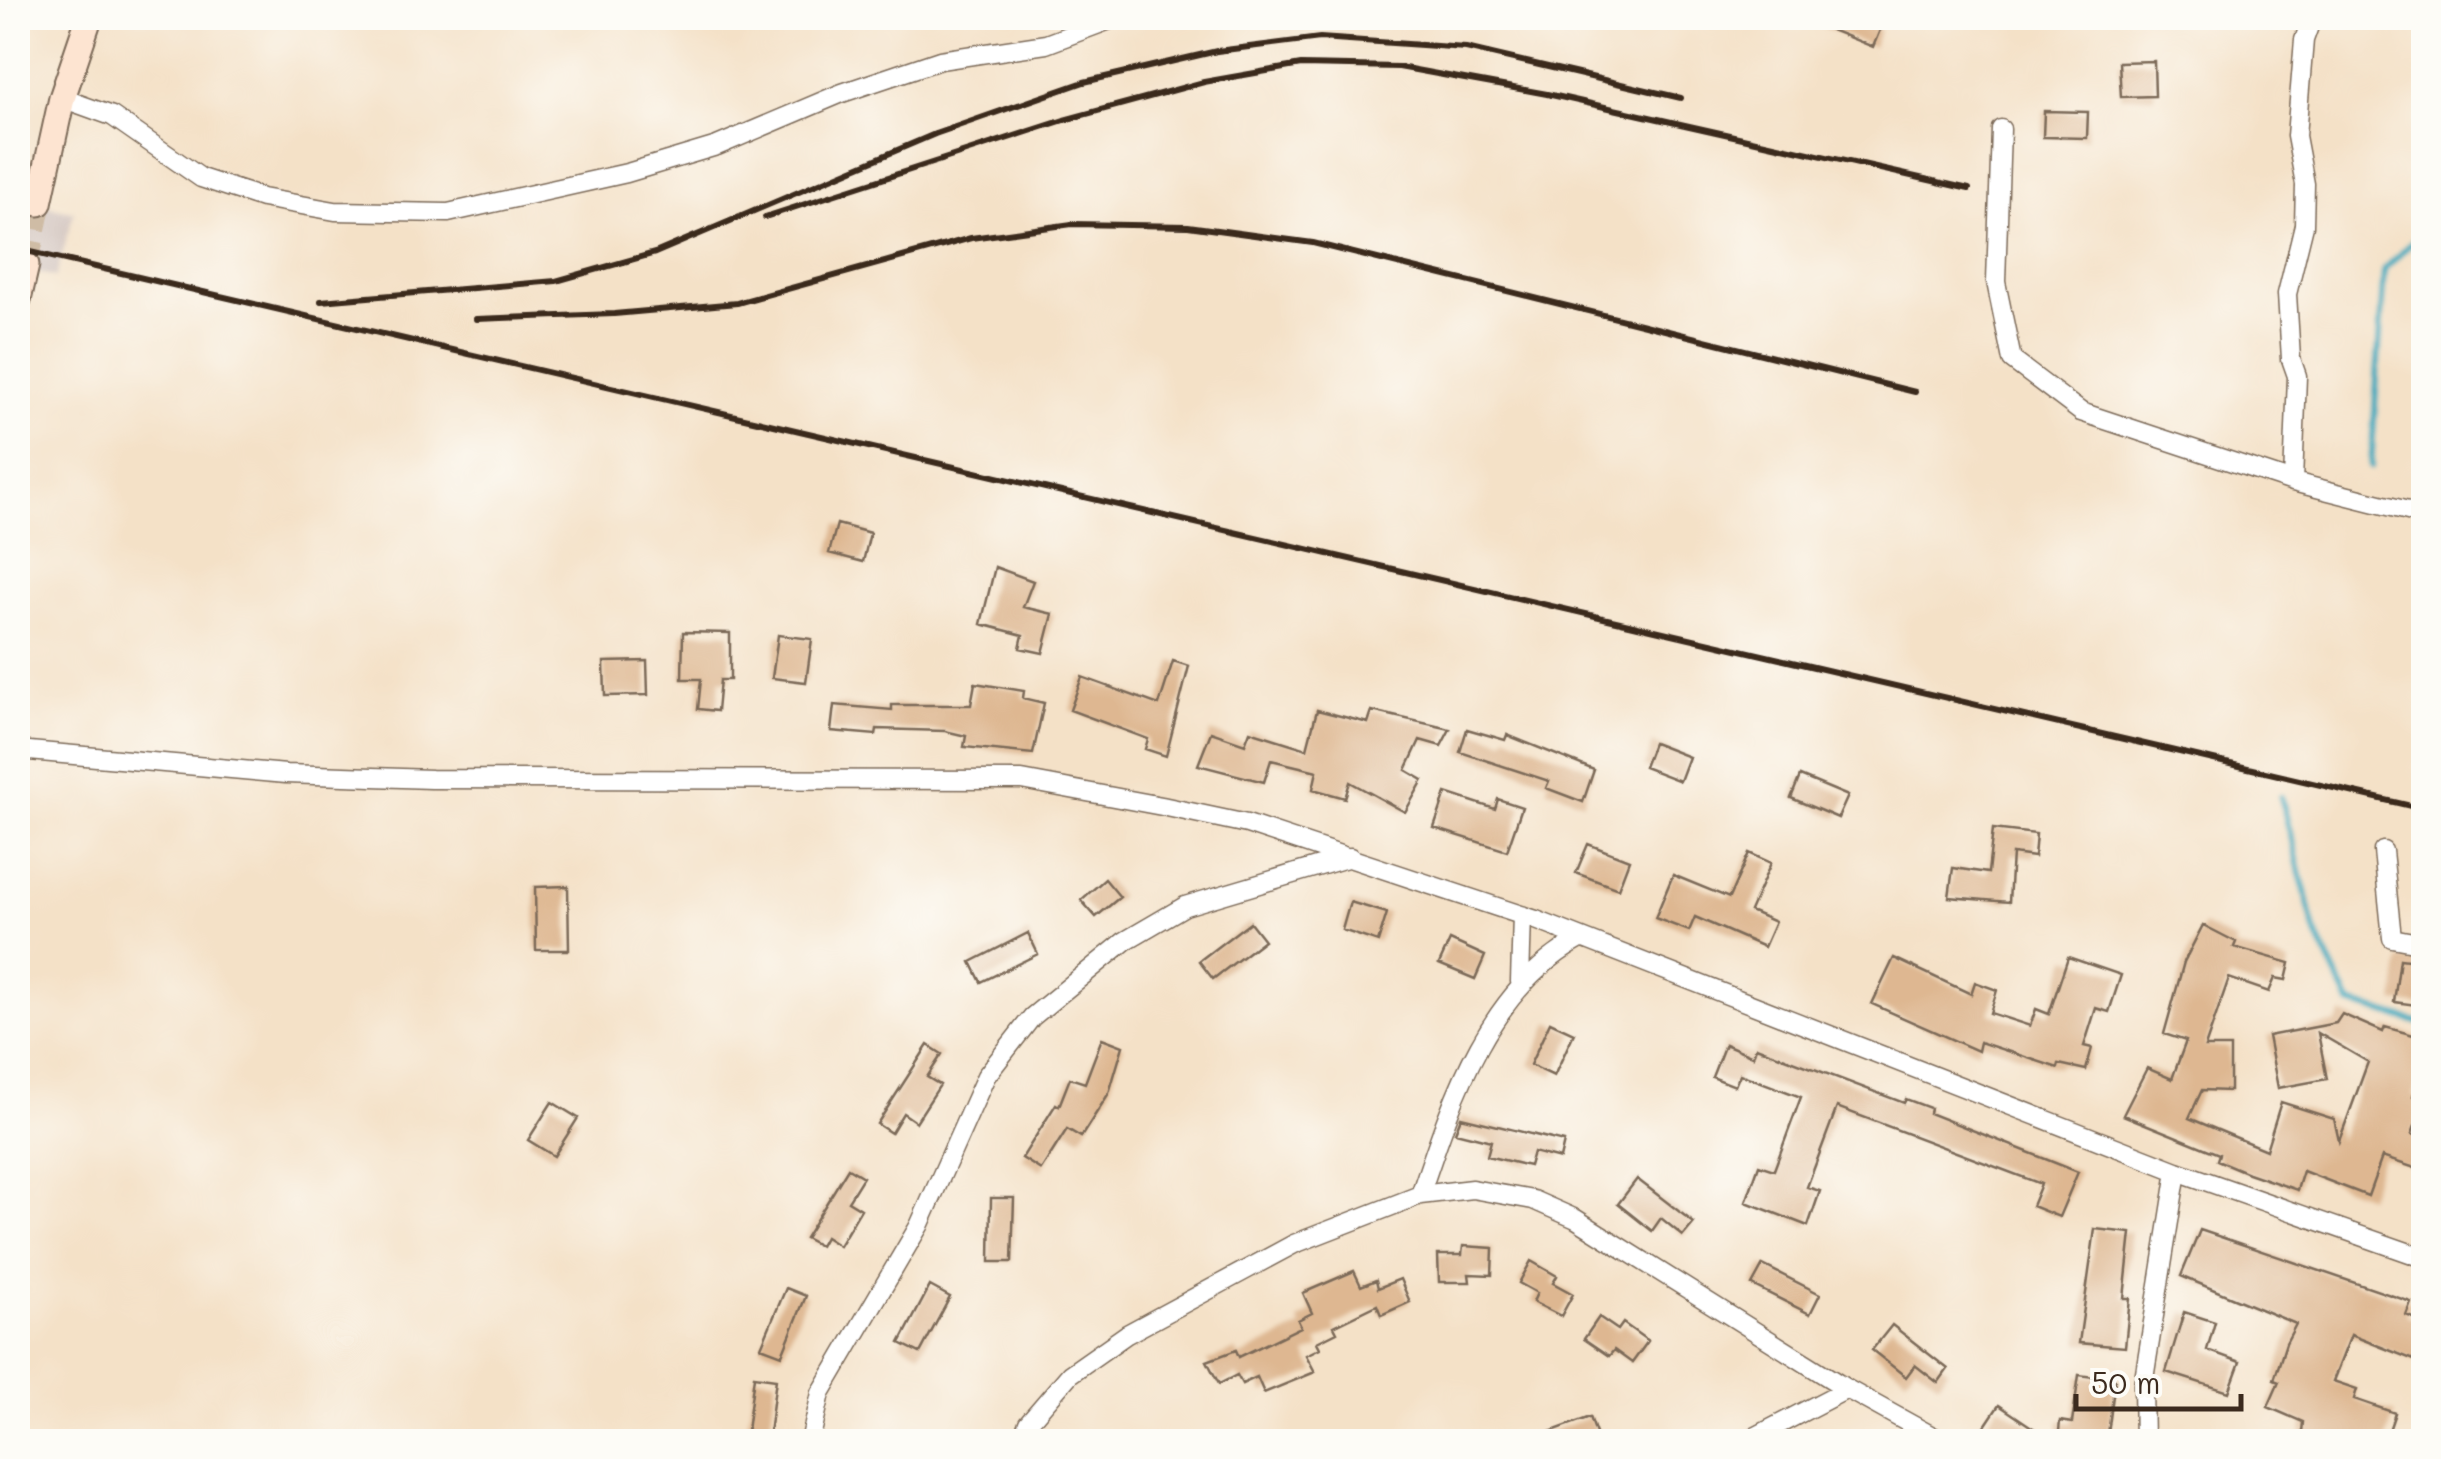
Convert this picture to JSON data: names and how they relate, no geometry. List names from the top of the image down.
{
  "scale_bar": "50 m"
}
